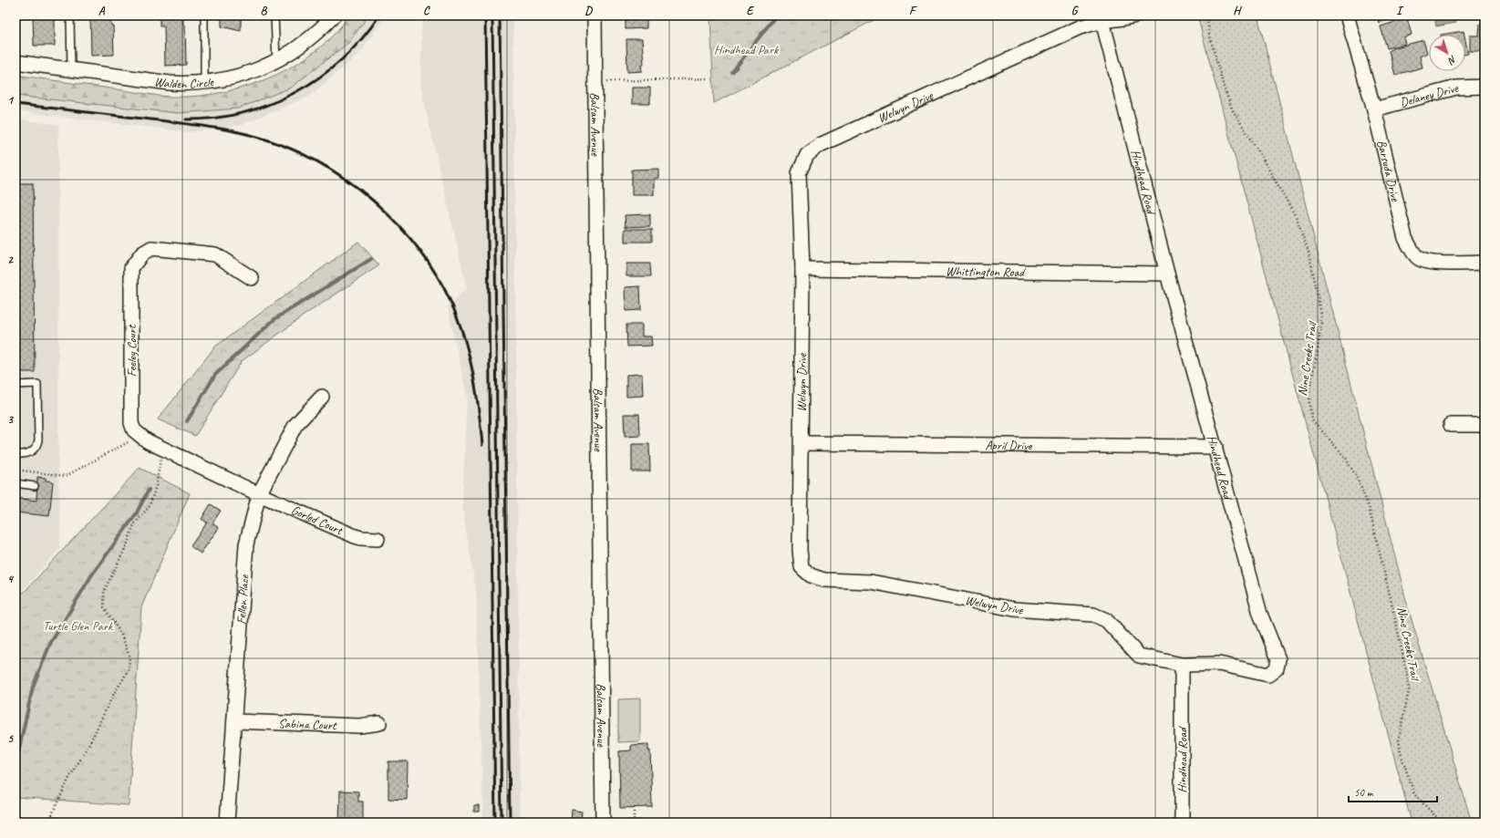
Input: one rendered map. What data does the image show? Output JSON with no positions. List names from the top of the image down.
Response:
{
  "streets": {
    "street": [
      "Walden Circle",
      "Delaney Drive",
      "Welwyn Drive",
      "Balsam Avenue",
      "Barsuda Drive",
      "Hindhead Road",
      "Whittington Road",
      "Feeley Court",
      "April Drive",
      "Gorled Court",
      "Fellen Place",
      "Sabina Court"
    ],
    "path": ["Nine Creeks Trail"]
  },
  "crossings": [
    ["Delaney Drive", "Barsuda Drive"],
    ["Welwyn Drive", "Hindhead Road"],
    ["Welwyn Drive", "Whittington Road"],
    ["Welwyn Drive", "April Drive"],
    ["Hindhead Road", "Whittington Road"],
    ["Hindhead Road", "April Drive"],
    ["Feeley Court", "Gorled Court"],
    ["Feeley Court", "Fellen Place"],
    ["Gorled Court", "Fellen Place"],
    ["Fellen Place", "Sabina Court"]
  ],
  "parks": ["Hindhead Park", "Turtle Glen Park"],
  "scale_bar": "50 m",
  "north": "bottom right",
  "grid": {
    "columns": [
      "A",
      "B",
      "C",
      "D",
      "E",
      "F",
      "G",
      "H",
      "I"
    ],
    "rows": [
      "1",
      "2",
      "3",
      "4",
      "5"
    ]
  }
}
